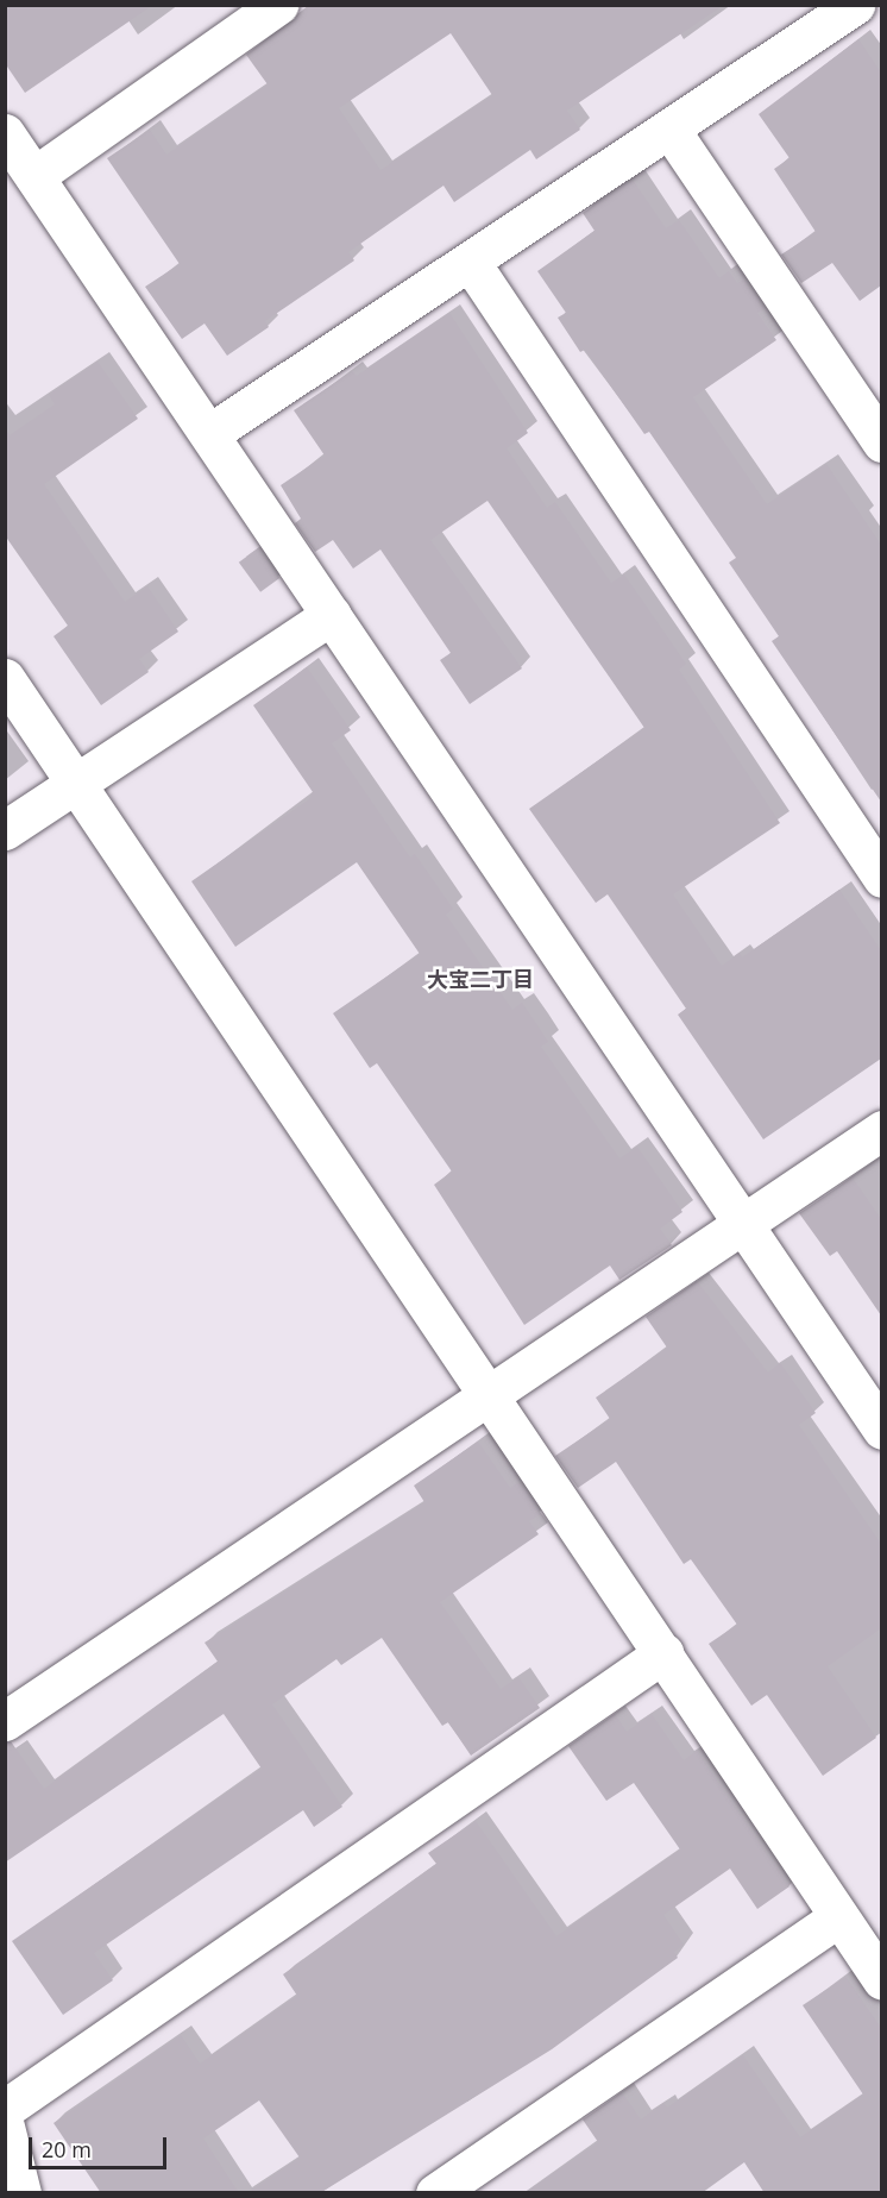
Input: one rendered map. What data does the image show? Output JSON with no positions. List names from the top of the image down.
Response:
{
  "districts": ["大宝二丁目"],
  "scale_bar": "20 m"
}
